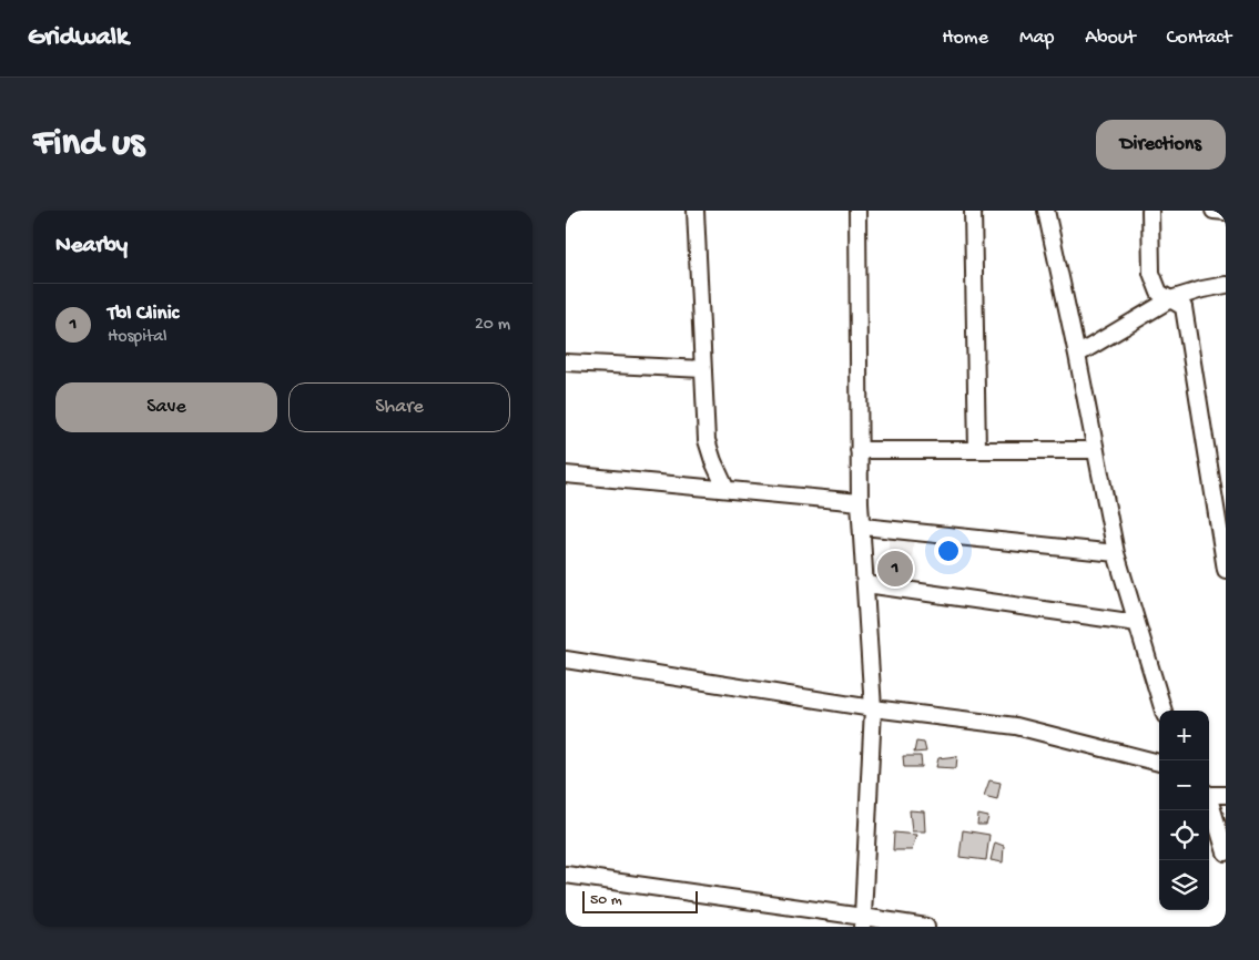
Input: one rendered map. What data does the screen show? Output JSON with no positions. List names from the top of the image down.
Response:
{
  "scale_bar": "50 m",
  "page": {
    "header": "Gridwalk",
    "nav": [
      "Home",
      "Map",
      "About",
      "Contact"
    ],
    "buttons": [
      "Directions",
      ["Save", "Share"]
    ],
    "title": "Find us",
    "heading": "Nearby",
    "list": [
      {
        "mark": "1",
        "name": "Tbl Clinic",
        "note": "Hospital",
        "value": "20 m"
      }
    ],
    "pins": "1",
    "map_buttons": ["+", "−"],
    "scale": "50 m"
  }
}
